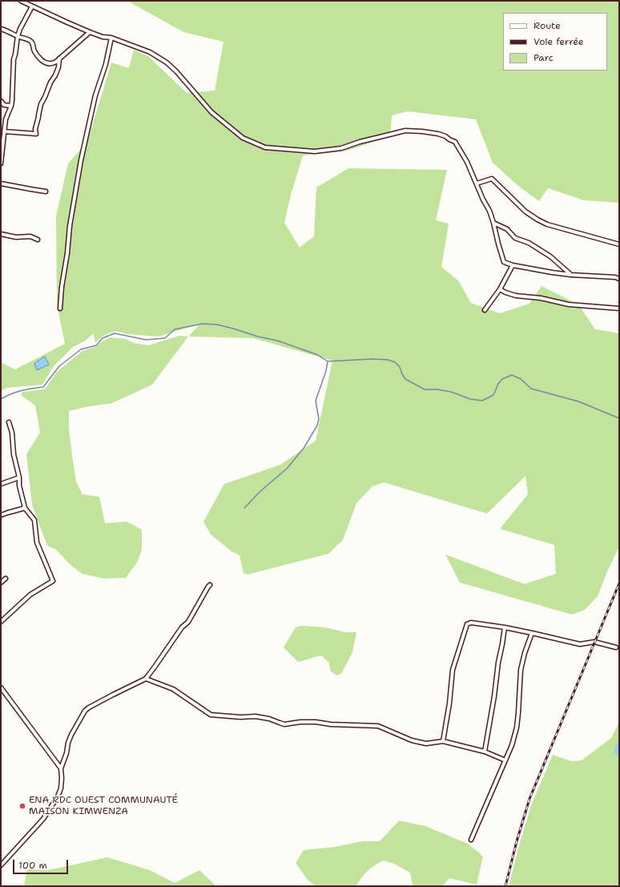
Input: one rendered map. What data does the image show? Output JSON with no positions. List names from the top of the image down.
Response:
{
  "places": ["ENA RDC OUEST COMMUNAUTÉ MAISON KIMWENZA"],
  "legend": ["Route", "Voie ferrée", "Parc"],
  "scale_bar": "100 m"
}
